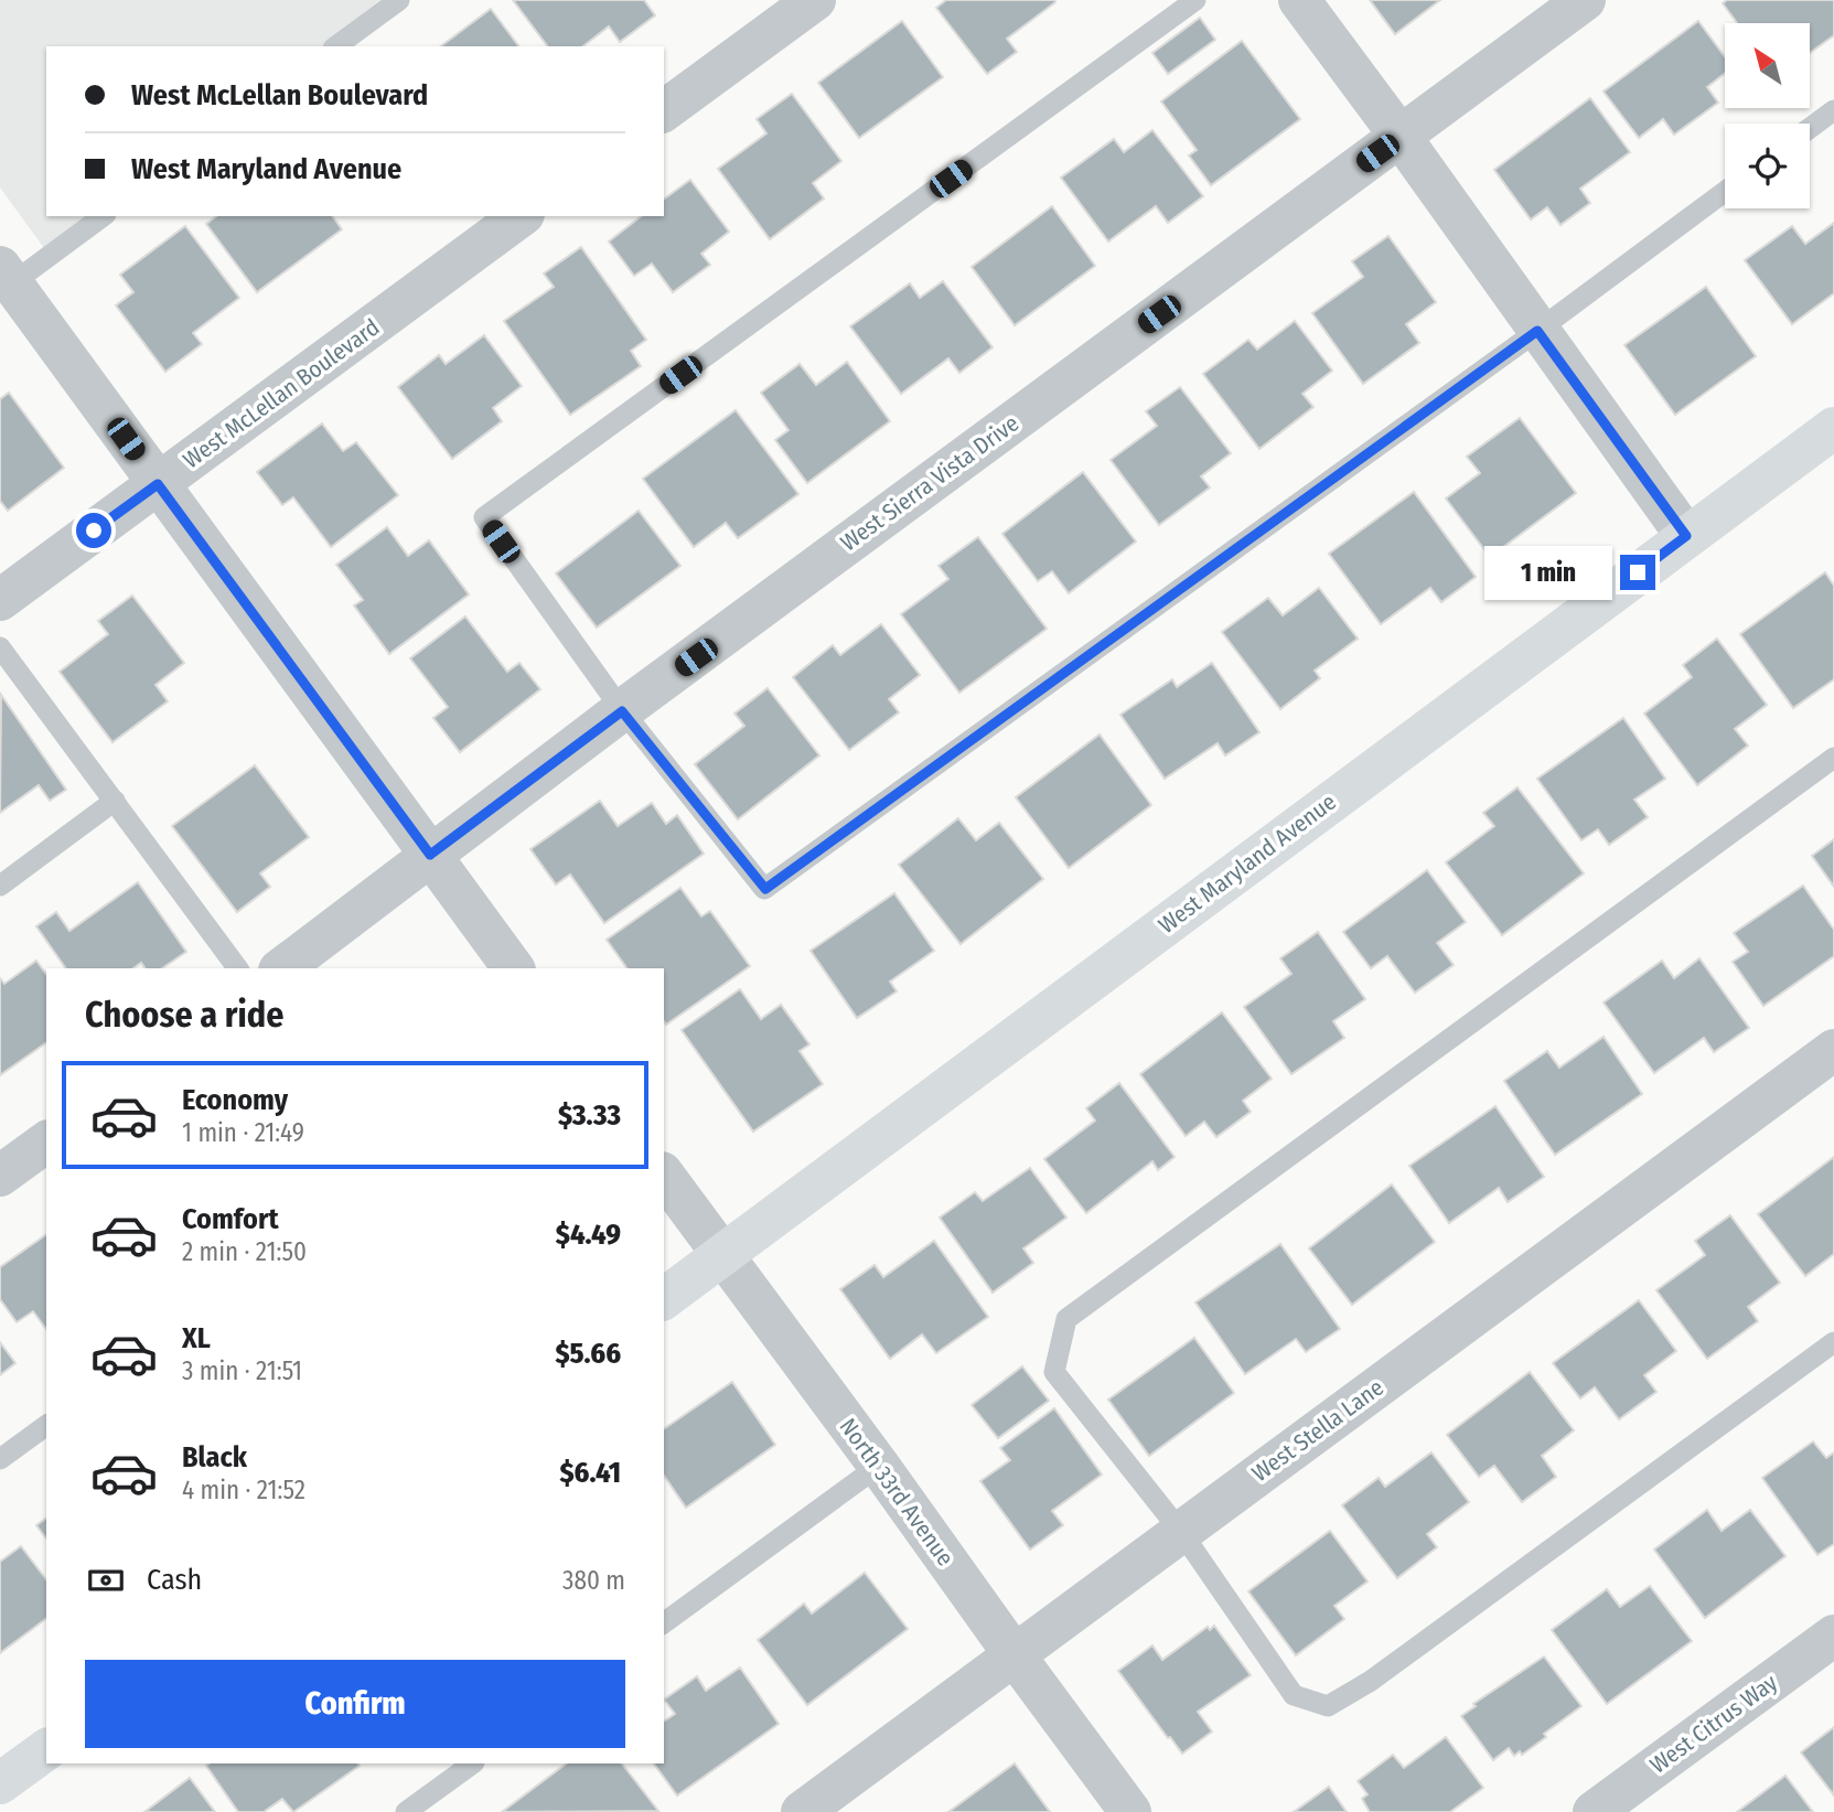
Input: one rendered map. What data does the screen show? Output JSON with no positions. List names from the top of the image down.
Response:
{
  "streets": {
    "street": [
      "West McLellan Boulevard",
      "West Sierra Vista Drive",
      "West Maryland Avenue",
      "West Stella Lane",
      "North 33rd Avenue",
      "West Citrus Way"
    ]
  },
  "crossings": [
    ["West Maryland Avenue", "North 33rd Avenue"],
    ["West Stella Lane", "North 33rd Avenue"]
  ],
  "north": "top left",
  "page": {
    "banner": ["West McLellan Boulevard", "West Maryland Avenue"],
    "bubble": "1 min",
    "heading": "Choose a ride",
    "list": [
      {
        "name": "Economy",
        "note": "1 min · 21:49",
        "value": "$3.33"
      },
      {
        "name": "Comfort",
        "note": "2 min · 21:50",
        "value": "$4.49"
      },
      {
        "name": "XL",
        "note": "3 min · 21:51",
        "value": "$5.66"
      },
      {
        "name": "Black",
        "note": "4 min · 21:52",
        "value": "$6.41"
      }
    ],
    "pay": ["Cash", "380 m"],
    "buttons": "Confirm"
  }
}
